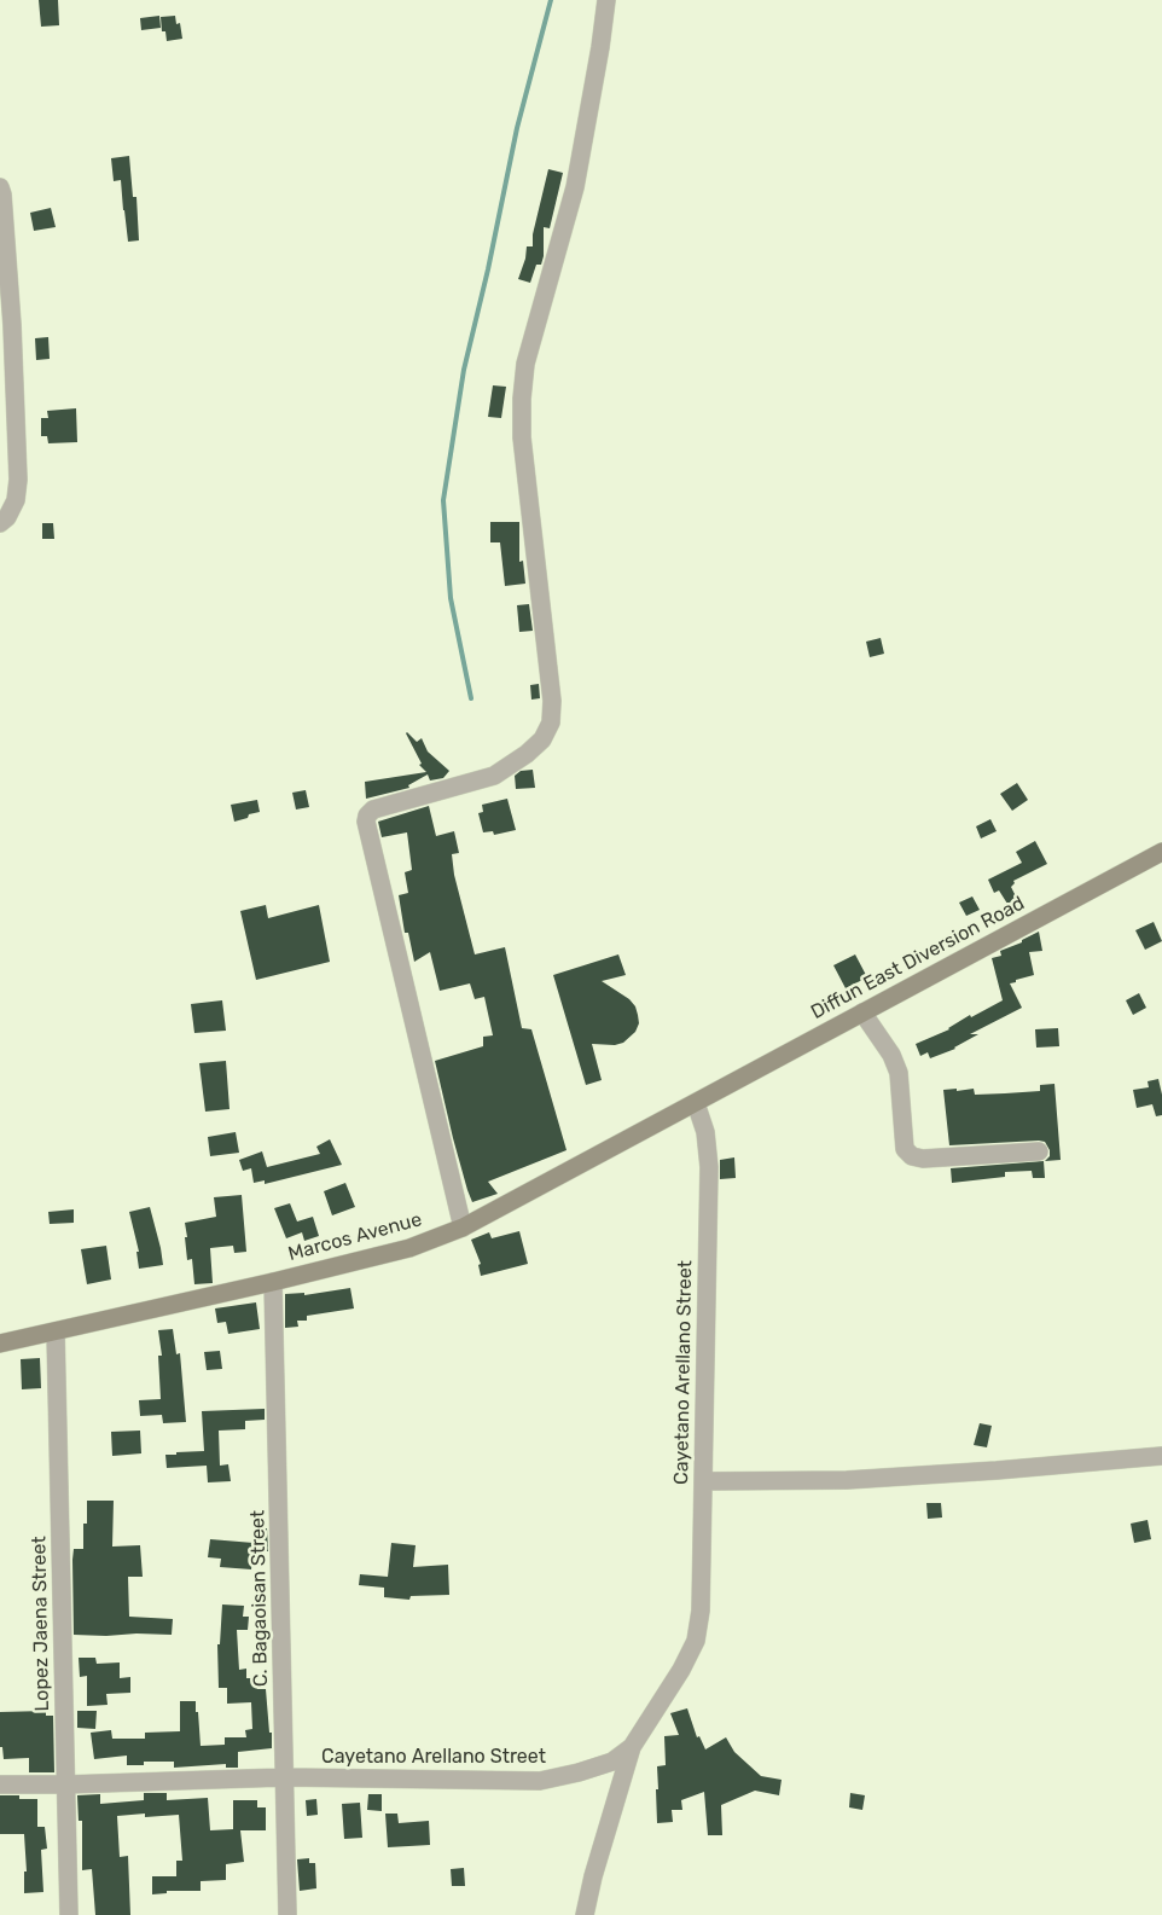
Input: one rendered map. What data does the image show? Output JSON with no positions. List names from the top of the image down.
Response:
{
  "streets": {
    "main road": ["Diffun East Diversion Road", "Marcos Avenue"],
    "street": ["Cayetano Arellano Street", "C. Bagaoisan Street", "Lopez Jaena Street"]
  },
  "crossings": [
    ["Diffun East Diversion Road", "Marcos Avenue"],
    ["Diffun East Diversion Road", "Cayetano Arellano Street"],
    ["Marcos Avenue", "Cayetano Arellano Street"],
    ["Marcos Avenue", "C. Bagaoisan Street"],
    ["Marcos Avenue", "Lopez Jaena Street"],
    ["Cayetano Arellano Street", "C. Bagaoisan Street"],
    ["Cayetano Arellano Street", "Lopez Jaena Street"]
  ]
}
